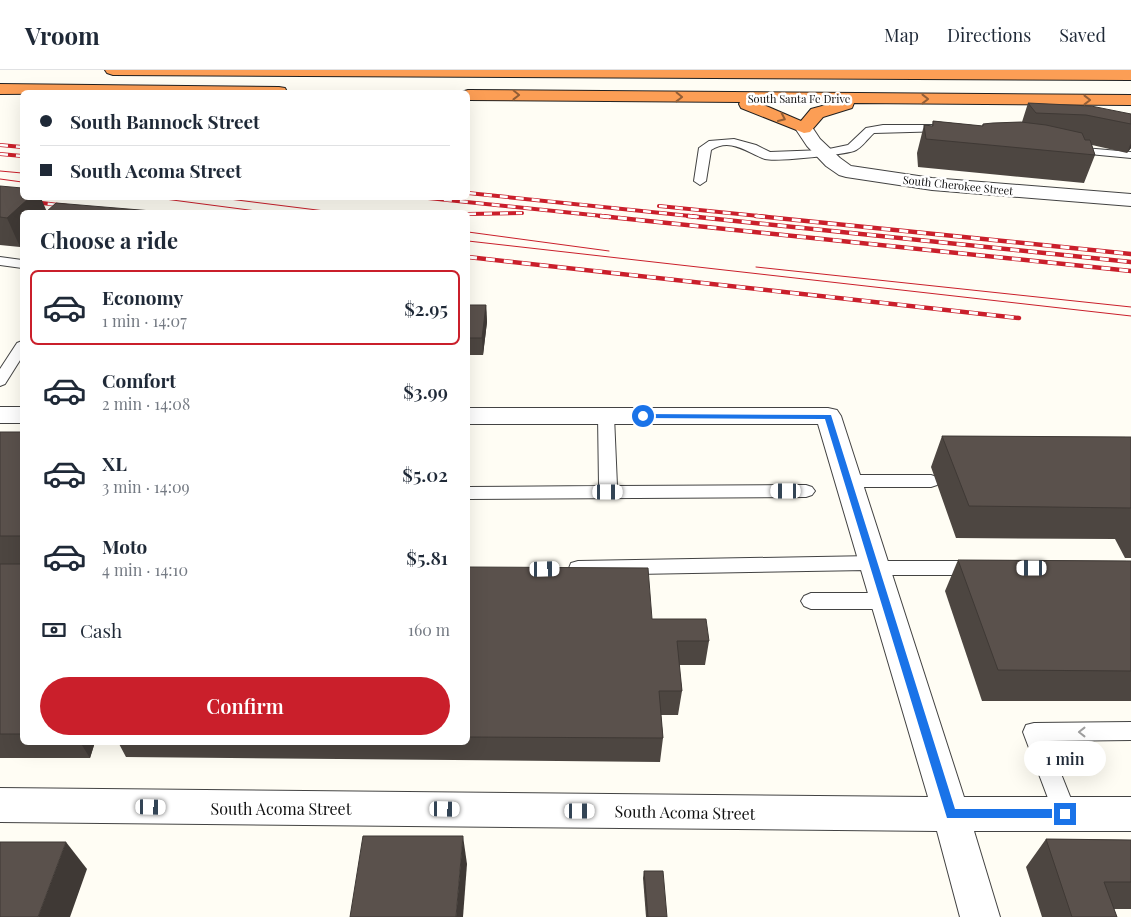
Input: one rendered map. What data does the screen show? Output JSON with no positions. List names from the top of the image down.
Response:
{
  "streets": {
    "highway": ["South Santa Fe Drive"],
    "street": ["South Cherokee Street", "South Acoma Street"]
  },
  "page": {
    "header": "Vroom",
    "nav": ["Map", "Directions", "Saved"],
    "banner": ["South Bannock Street", "South Acoma Street"],
    "heading": "Choose a ride",
    "list": [
      {
        "name": "Economy",
        "note": "1 min · 14:07",
        "value": "$2.95"
      },
      {
        "name": "Comfort",
        "note": "2 min · 14:08",
        "value": "$3.99"
      },
      {
        "name": "XL",
        "note": "3 min · 14:09",
        "value": "$5.02"
      },
      {
        "name": "Moto",
        "note": "4 min · 14:10",
        "value": "$5.81"
      }
    ],
    "pay": ["Cash", "160 m"],
    "buttons": "Confirm",
    "bubble": "1 min"
  }
}
